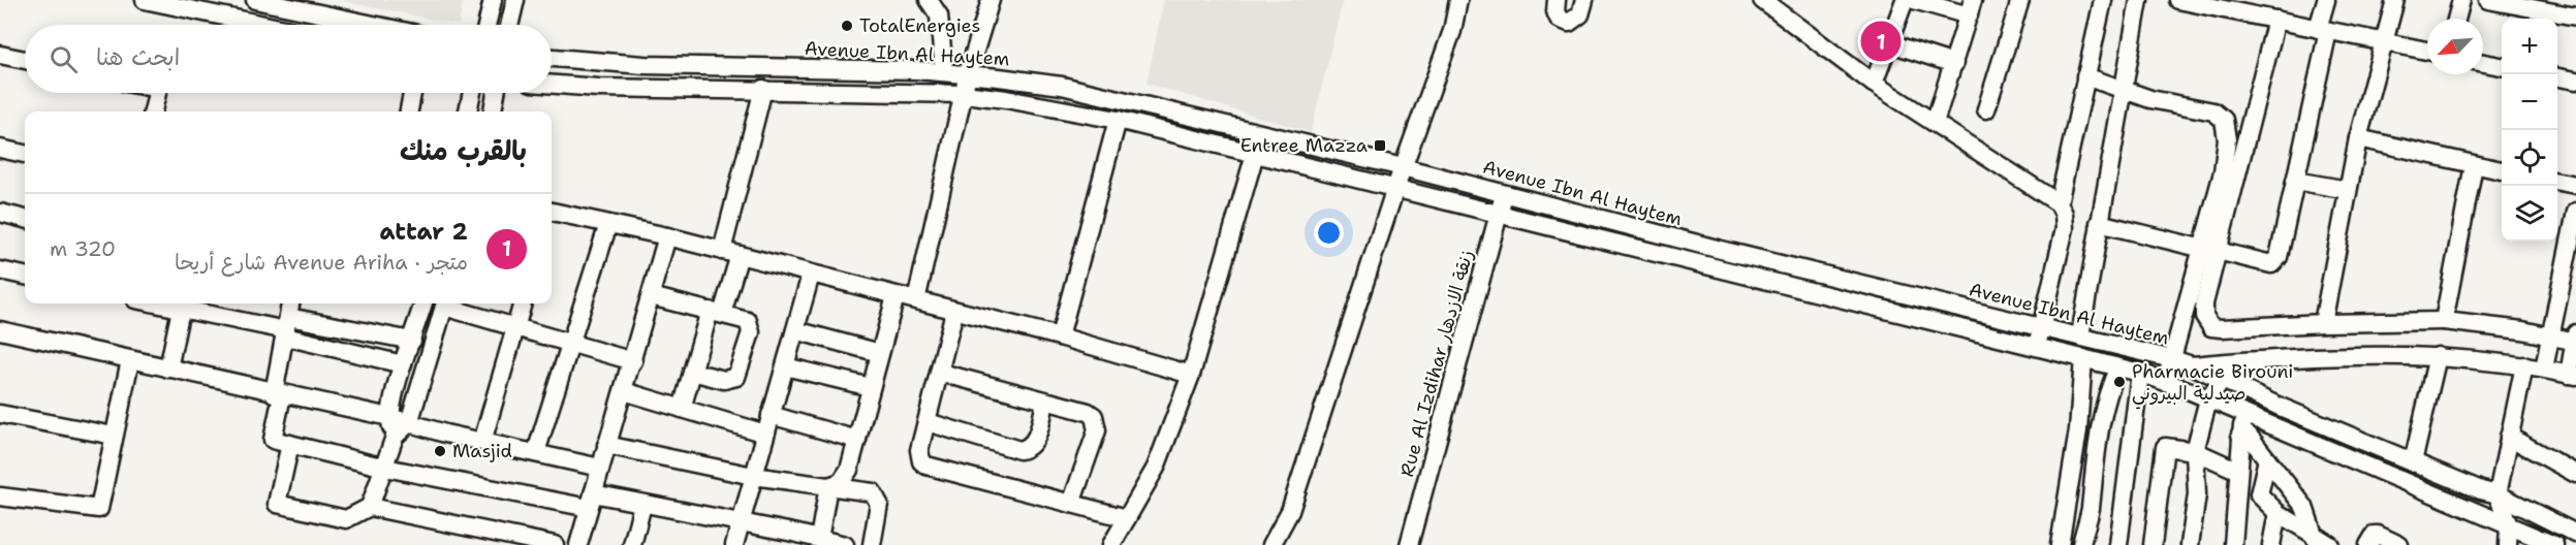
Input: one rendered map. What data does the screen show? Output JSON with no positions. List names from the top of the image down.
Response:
{
  "streets": {
    "street": ["Avenue Ibn Al Haytem", "Rue Al Izdihar زنقة الازدهار"]
  },
  "crossings": [
    ["Avenue Ibn Al Haytem", "Rue Al Izdihar زنقة الازدهار"]
  ],
  "places": {
    "other": ["TotalEnergies", "Pharmacie Birouni صيدلية البيروني", "Masjid"],
    "transit": ["Entree Mazza"]
  },
  "north": "bottom left",
  "page": {
    "map_buttons": ["+", "−"],
    "pins": "1",
    "search": "ابحث هنا",
    "heading": "بالقرب منك",
    "list": [
      {
        "mark": "1",
        "name": "attar 2",
        "note": "متجر · Avenue Ariha شارع أريحا",
        "value": "320 m"
      }
    ]
  }
}
